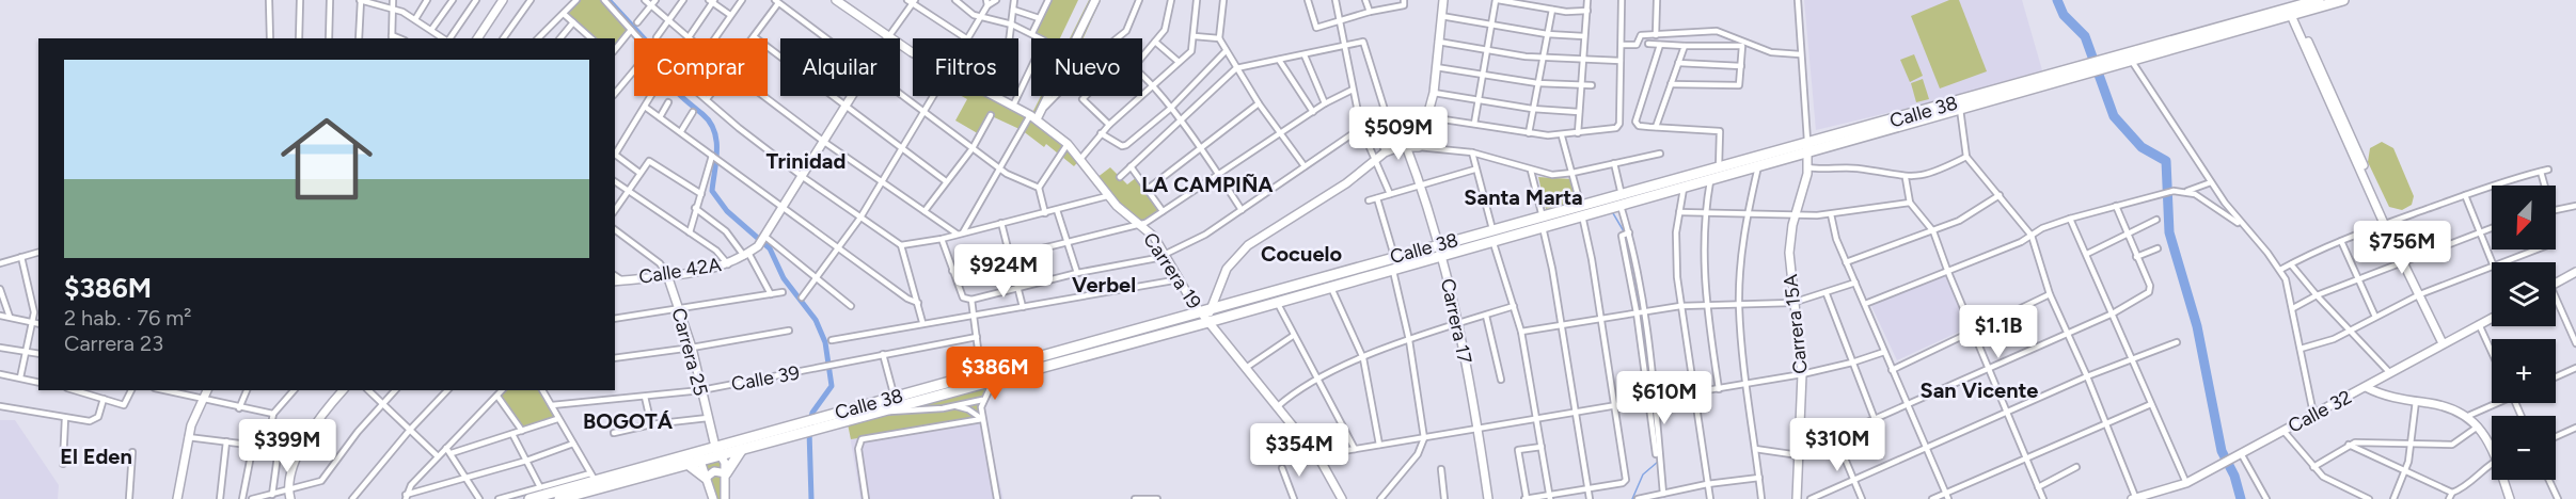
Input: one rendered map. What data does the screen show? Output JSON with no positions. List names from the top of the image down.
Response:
{
  "streets": {
    "highway": ["Calle 38"],
    "street": [
      "Calle 42A",
      "Carrera 19",
      "Carrera 17",
      "Carrera 15A",
      "Carrera 25",
      "Calle 39",
      "Calle 32"
    ]
  },
  "crossings": [
    ["Calle 38", "Carrera 19"],
    ["Calle 38", "Carrera 17"],
    ["Calle 38", "Carrera 15A"],
    ["Calle 38", "Carrera 25"],
    ["Calle 42A", "Carrera 19"],
    ["Calle 42A", "Carrera 25"],
    ["Carrera 25", "Calle 39"]
  ],
  "districts": [
    "Trinidad",
    "LA CAMPIÑA",
    "Santa Marta",
    "Cocuelo",
    "Verbel",
    "San Vicente",
    "BOGOTÁ",
    "El Eden"
  ],
  "north": "bottom left",
  "page": {
    "chip": [
      "Comprar",
      "Alquilar",
      "Filtros",
      "Nuevo"
    ],
    "list": [
      {
        "name": "$386M",
        "note": "2 hab. · 76 m² · Carrera 23"
      }
    ],
    "price": [
      "$509M",
      "$756M",
      "$924M",
      "$1.1B",
      "$386M",
      "$610M",
      "$310M",
      "$399M",
      "$354M"
    ],
    "map_buttons": ["+", "−"]
  }
}
